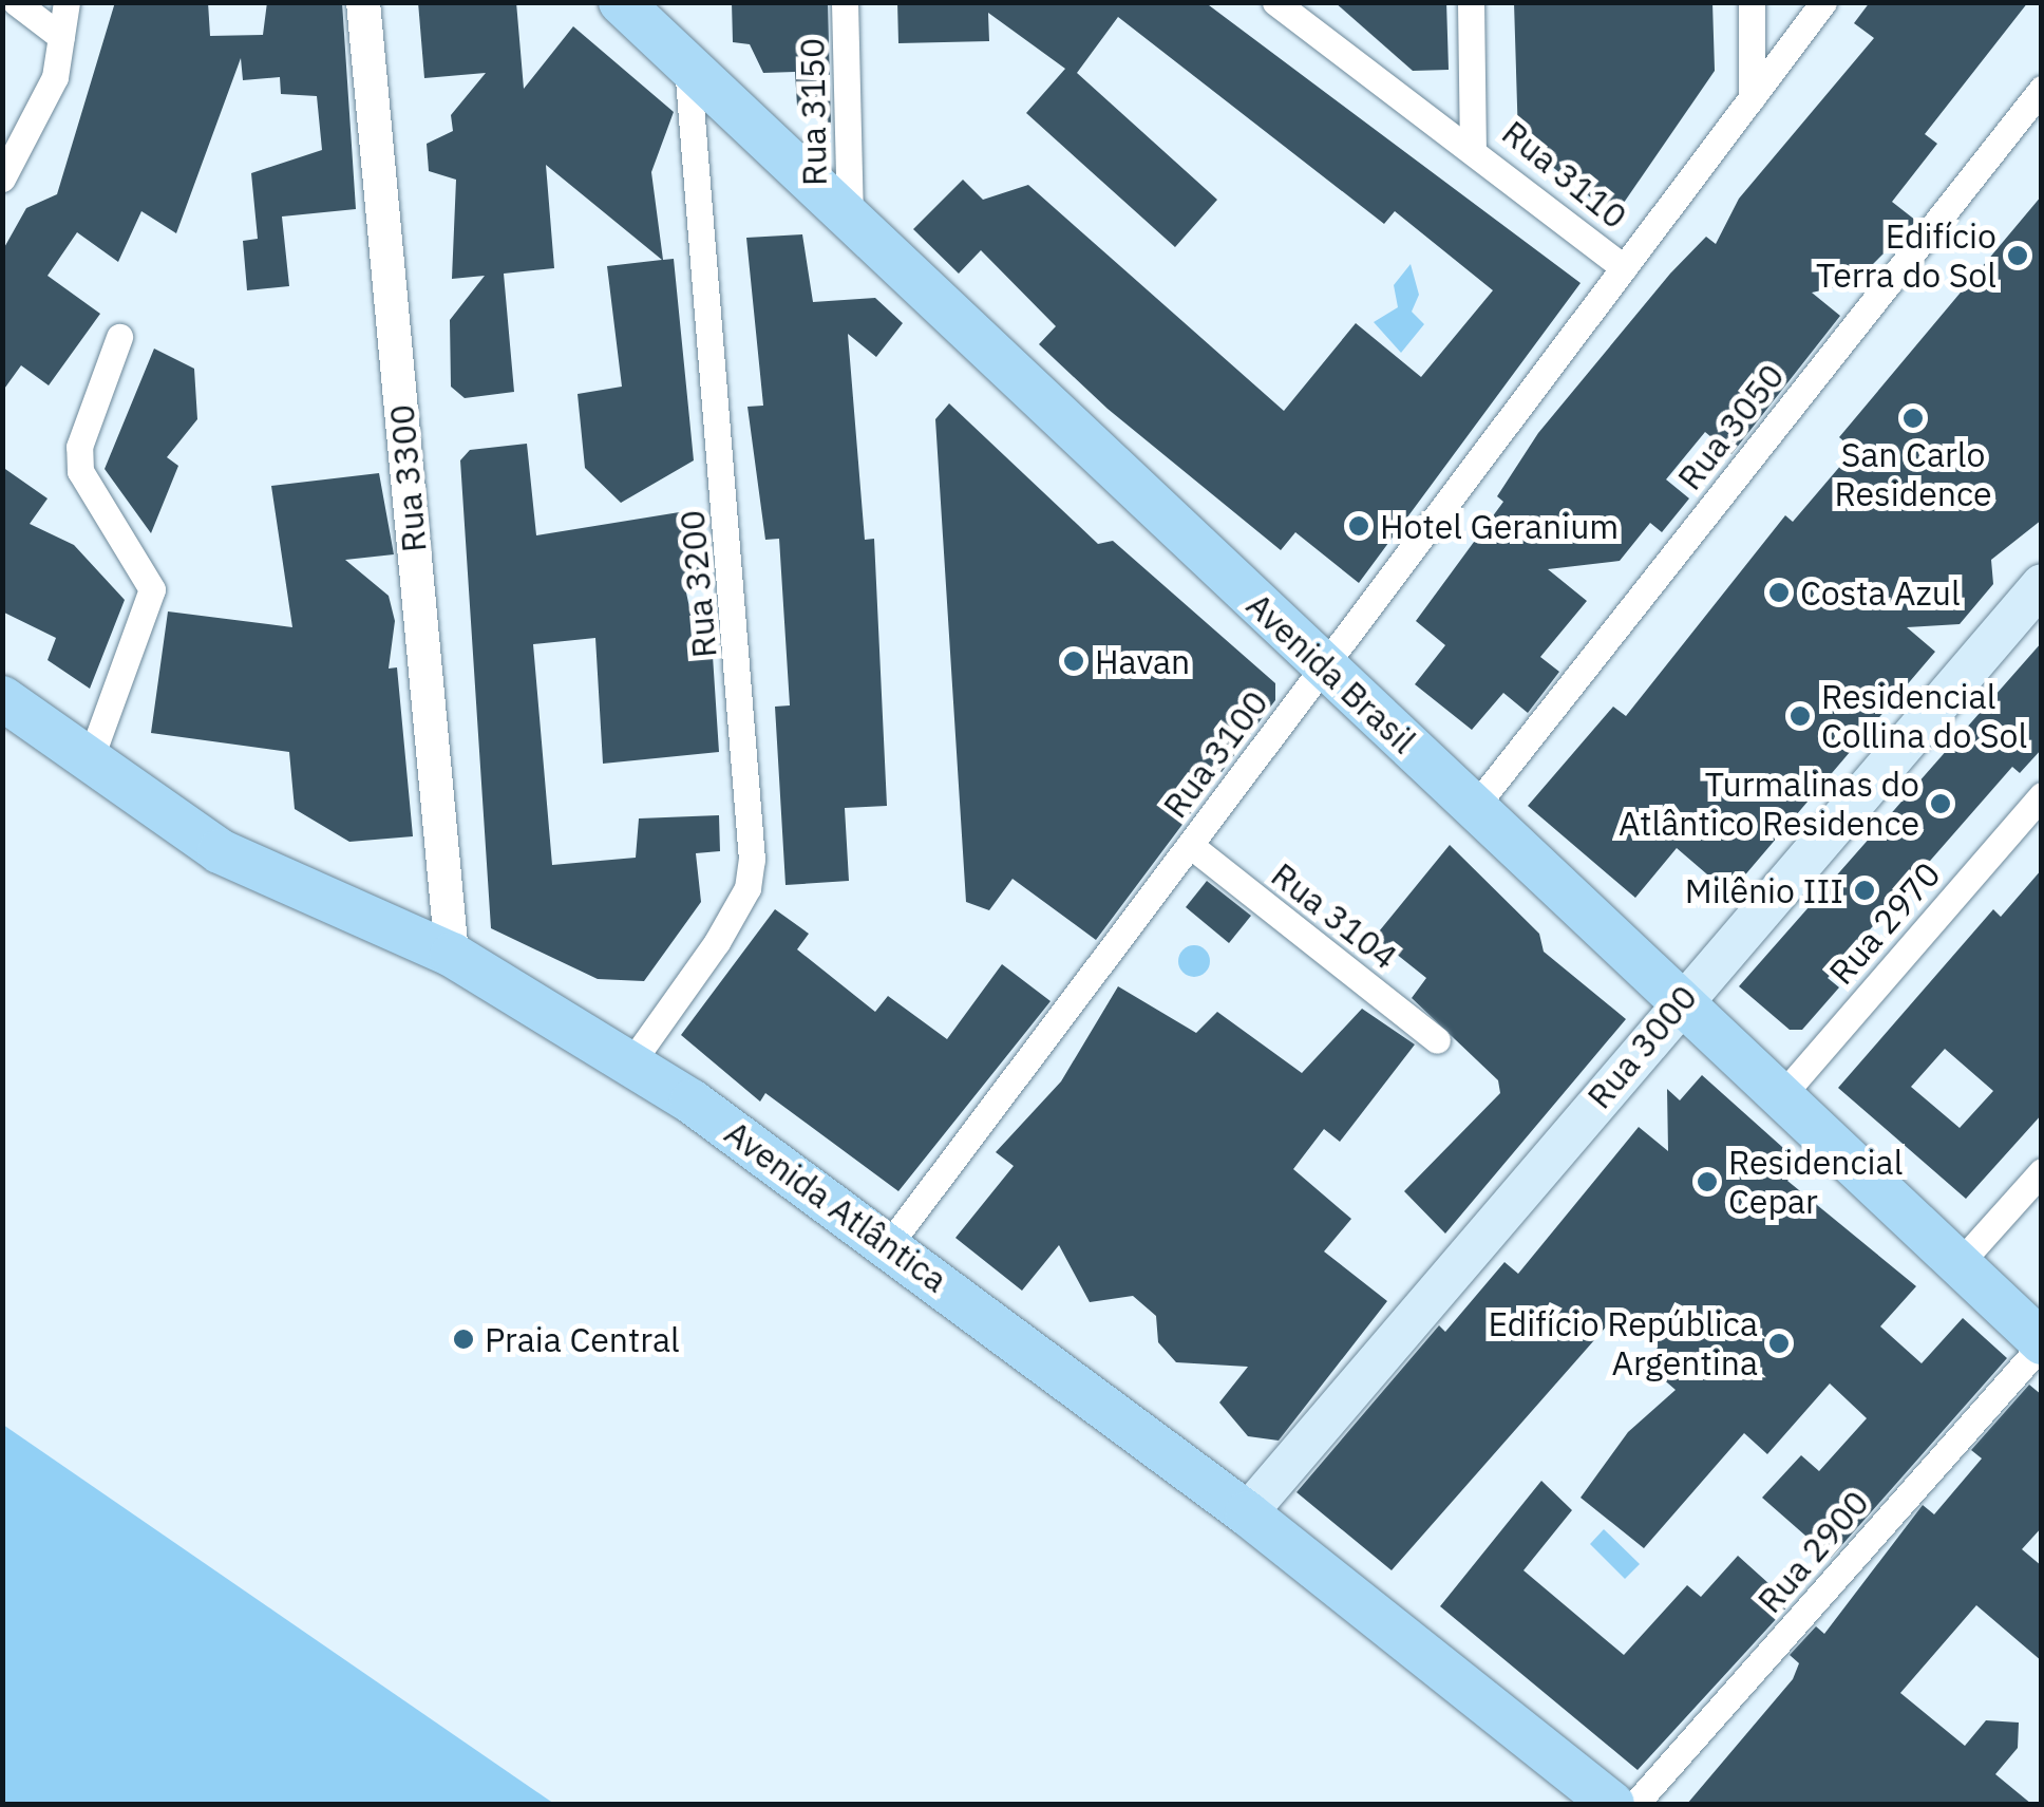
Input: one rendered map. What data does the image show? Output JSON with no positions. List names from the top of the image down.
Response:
{
  "streets": {
    "main road": ["Avenida Brasil", "Rua 3000", "Avenida Atlântica"],
    "street": [
      "Rua 3150",
      "Rua 3110",
      "Rua 3050",
      "Rua 3300",
      "Rua 3200",
      "Rua 3100",
      "Rua 3104",
      "Rua 2970",
      "Rua 2900"
    ]
  },
  "crossings": [
    ["Rua 3150", "Avenida Brasil"],
    ["Rua 3110", "Rua 3100"],
    ["Rua 3050", "Avenida Brasil"],
    ["Rua 3300", "Avenida Atlântica"],
    ["Rua 3200", "Avenida Brasil"],
    ["Rua 3200", "Avenida Atlântica"],
    ["Avenida Brasil", "Rua 3100"],
    ["Avenida Brasil", "Rua 2970"],
    ["Avenida Brasil", "Rua 3000"],
    ["Avenida Brasil", "Rua 2900"],
    ["Rua 3100", "Rua 3104"],
    ["Rua 3100", "Avenida Atlântica"],
    ["Rua 3000", "Avenida Atlântica"]
  ],
  "places": [
    "Edifício Terra do Sol",
    "San Carlo Residence",
    "Hotel Geranium",
    "Costa Azul",
    "Havan",
    "Residencial Collina do Sol",
    "Turmalinas do Atlântico Residence",
    "Milênio III",
    "Residencial Cepar",
    "Praia Central",
    "Edifício República Argentina"
  ]
}
